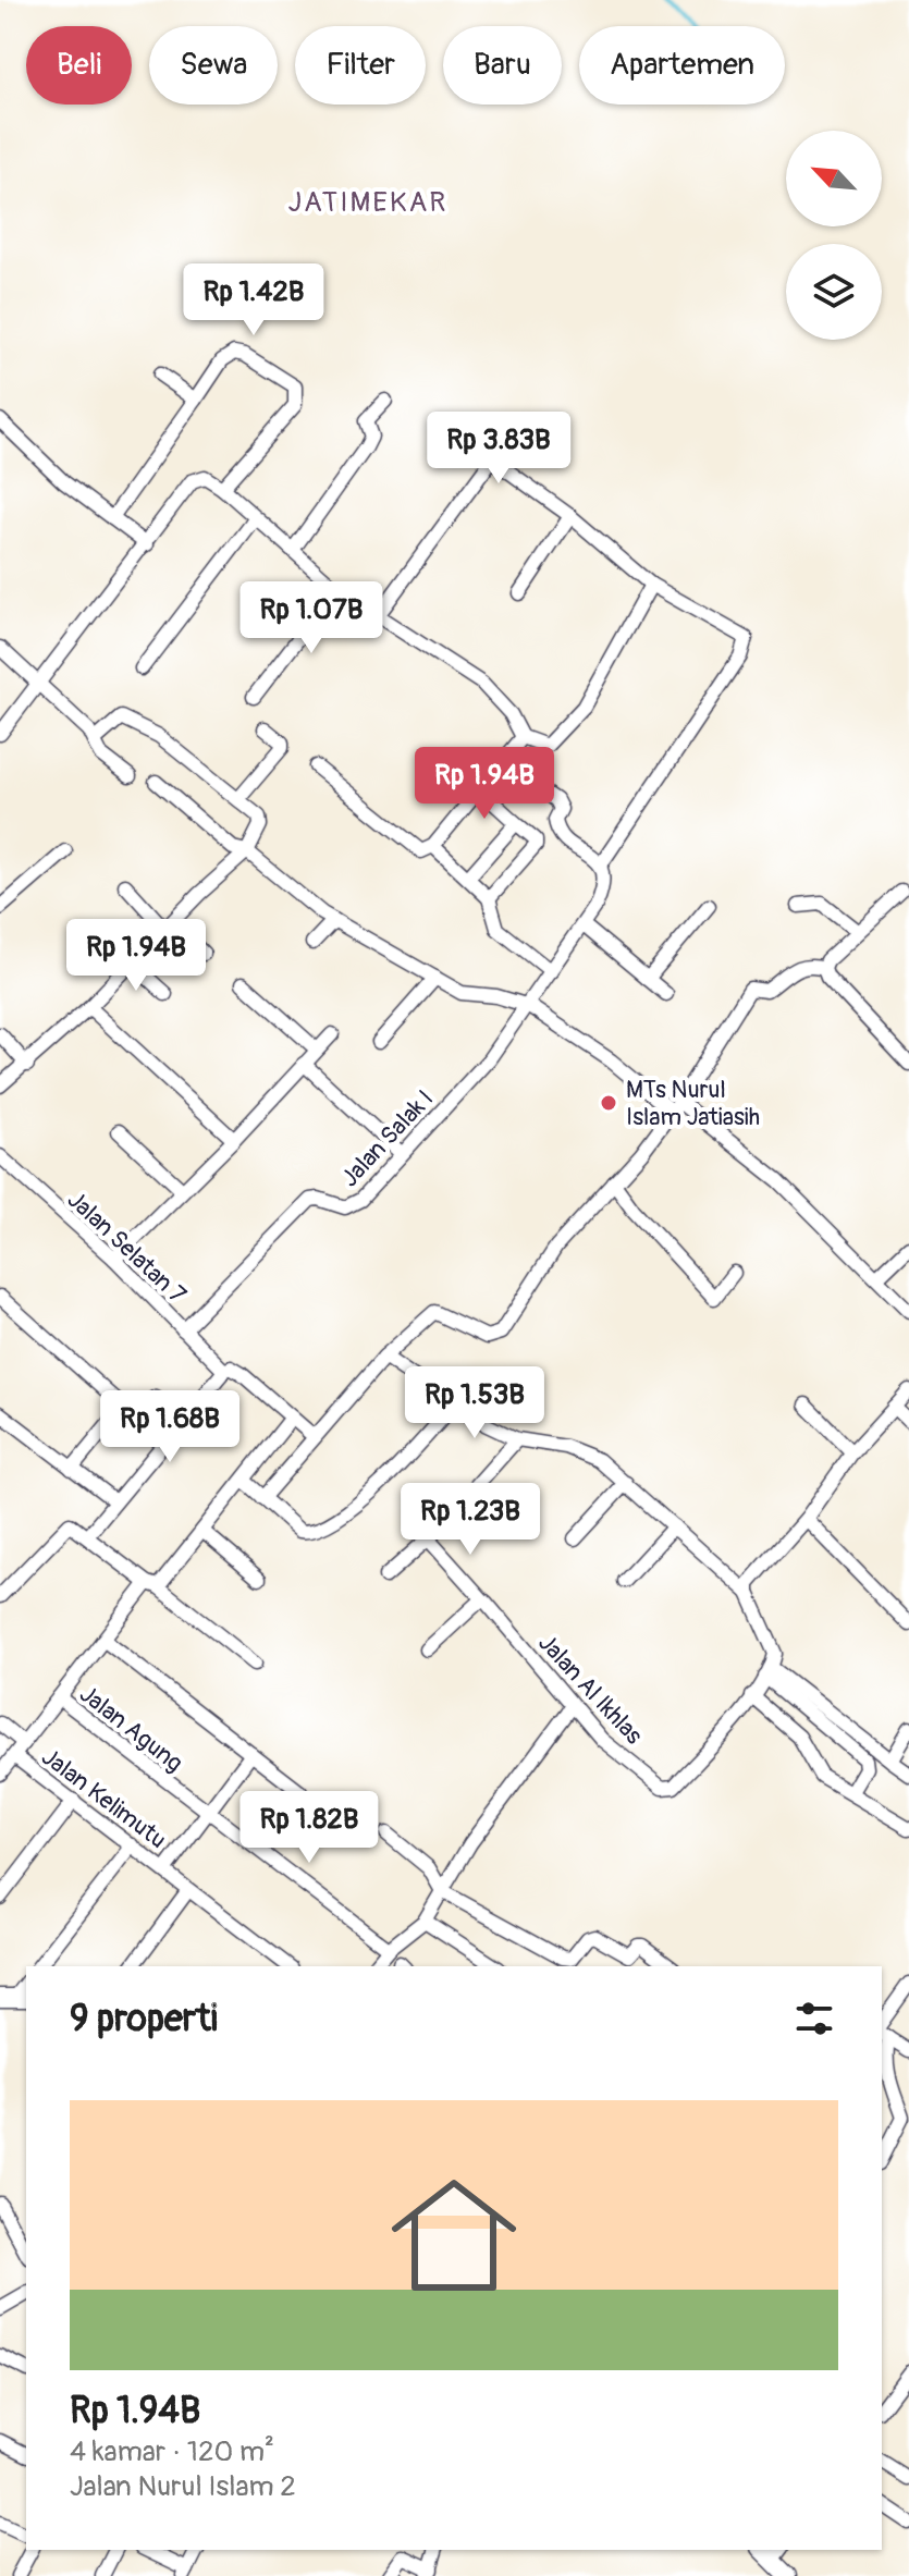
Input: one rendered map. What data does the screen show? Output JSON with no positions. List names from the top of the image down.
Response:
{
  "streets": {
    "street": [
      "Jalan Salak I",
      "Jalan Selatan 7",
      "Jalan Al Ikhlas",
      "Jalan Agung",
      "Jalan Kelimutu"
    ]
  },
  "crossings": [
    ["Jalan Salak I", "Jalan Selatan 7"]
  ],
  "districts": ["JATIMEKAR"],
  "places": ["MTs Nurul Islam Jatiasih"],
  "north": "top left",
  "page": {
    "chip": [
      "Beli",
      "Sewa",
      "Filter",
      "Baru",
      "Apartemen"
    ],
    "price": [
      "Rp 1.42B",
      "Rp 3.83B",
      "Rp 1.07B",
      "Rp 1.94B",
      "Rp 1.94B",
      "Rp 1.53B",
      "Rp 1.68B",
      "Rp 1.23B",
      "Rp 1.82B"
    ],
    "heading": "9 properti",
    "list": [
      {
        "name": "Rp 1.94B",
        "note": "4 kamar · 120 m² · Jalan Nurul Islam 2"
      }
    ]
  }
}
